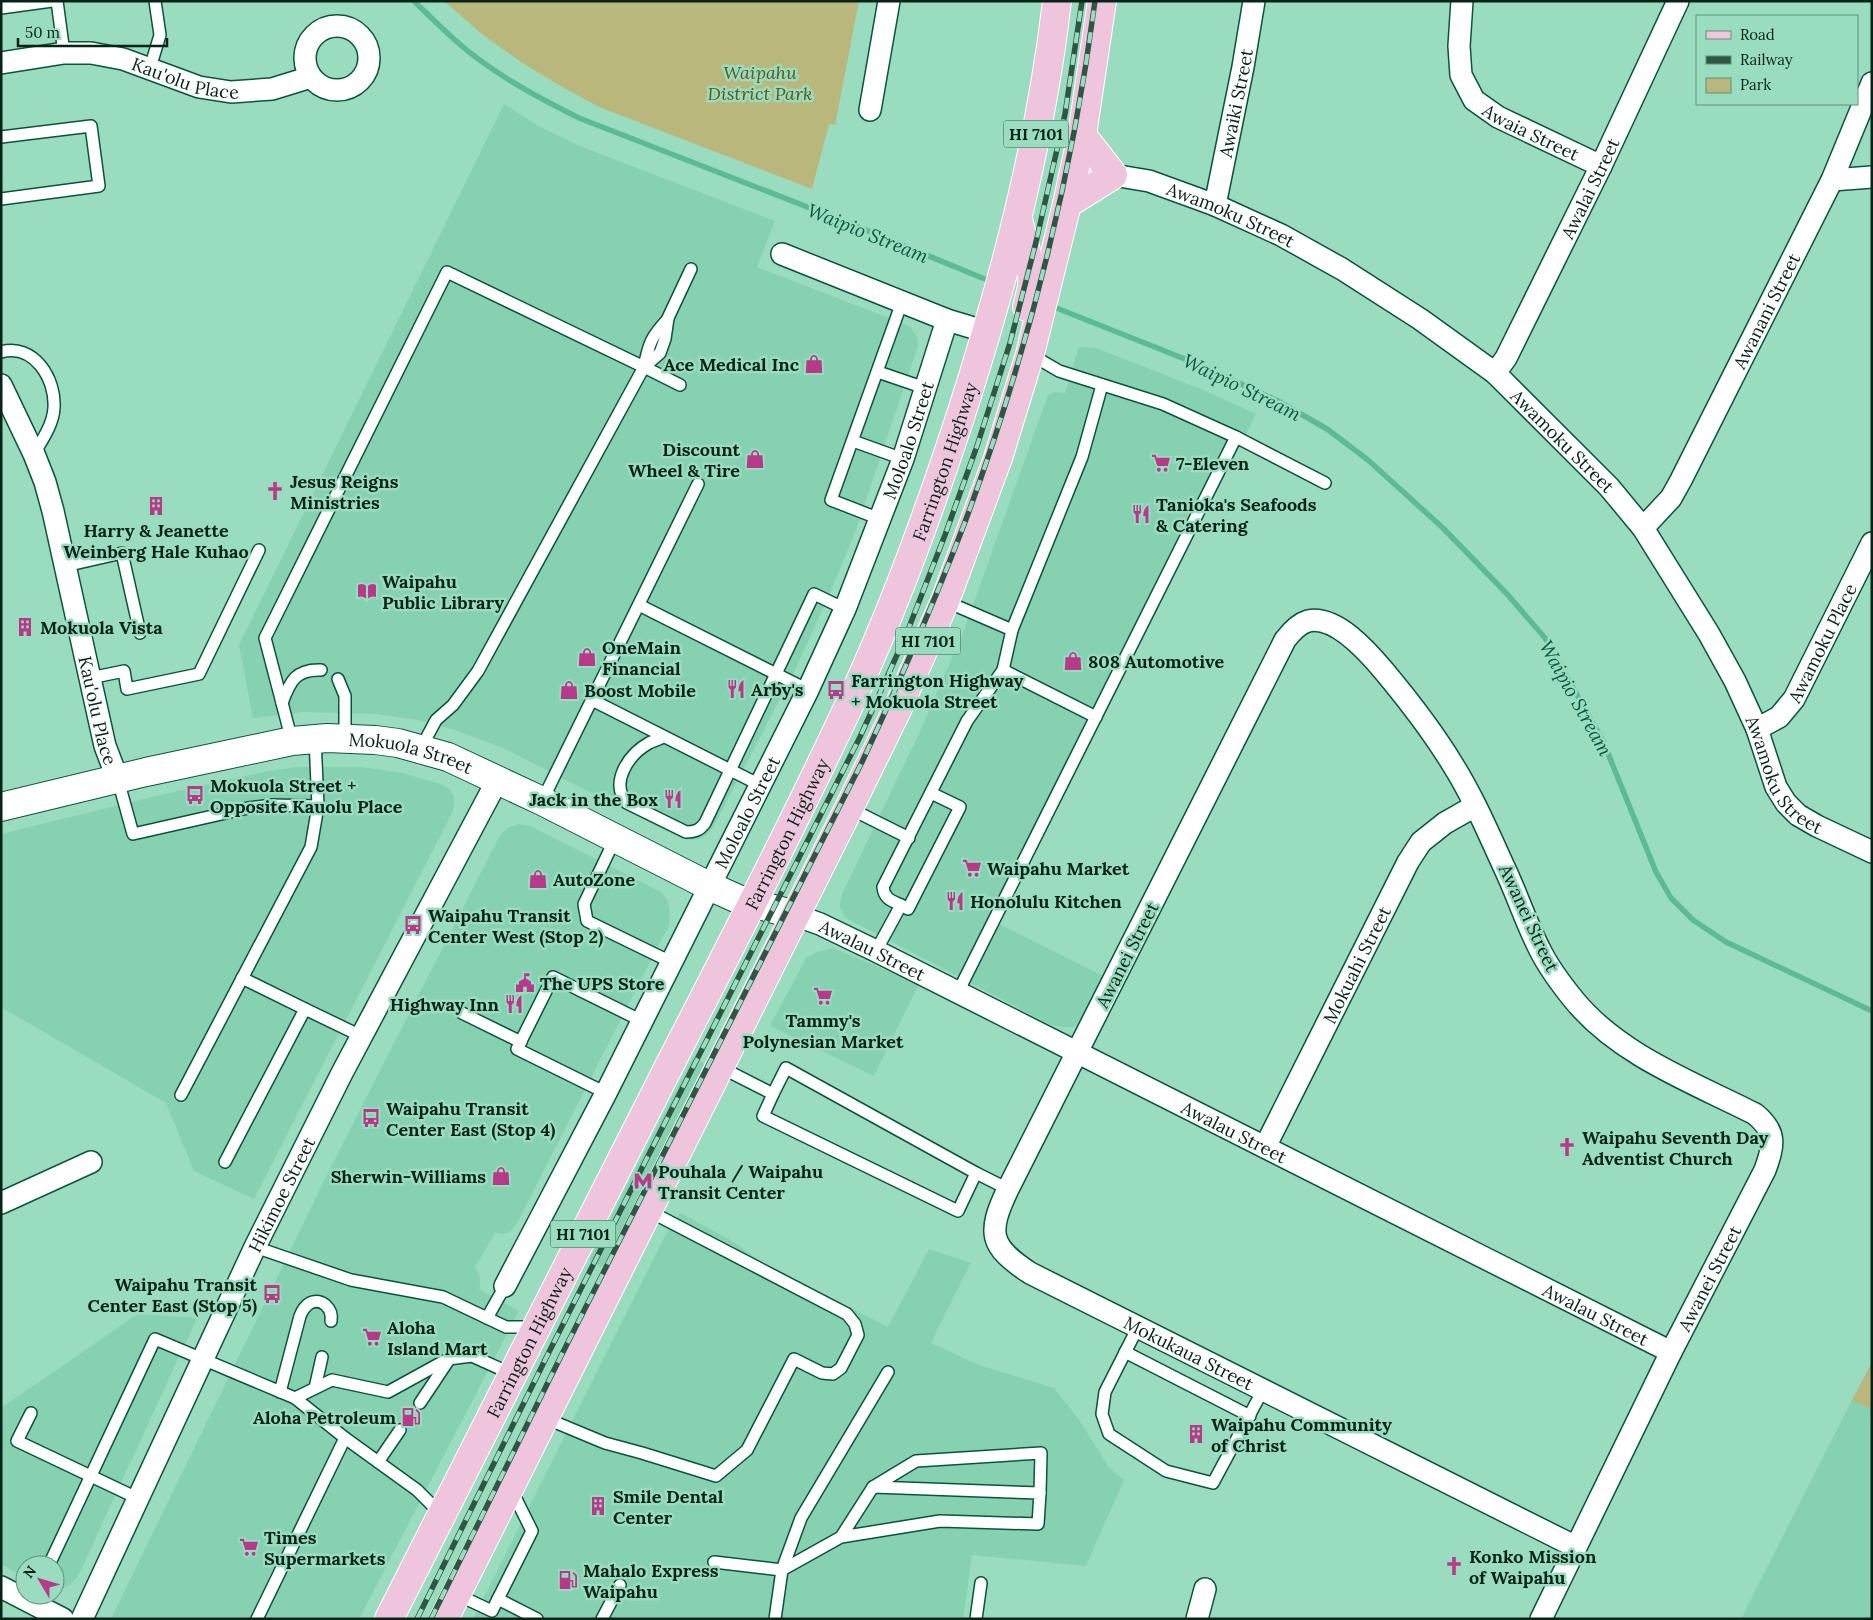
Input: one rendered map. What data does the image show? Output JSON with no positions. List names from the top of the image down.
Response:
{
  "streets": {
    "main road": ["HI 7101", "Farrington Highway"],
    "street": [
      "Kau'olu Place",
      "Awaiki Street",
      "Awaia Street",
      "Awalai Street",
      "Awamoku Street",
      "Awanani Street",
      "Moloalo Street",
      "Awamoku Place",
      "Mokuola Street",
      "Awanei Street",
      "Awalau Street",
      "Mokuahi Street",
      "Hikimoe Street",
      "Mokukaua Street"
    ]
  },
  "crossings": [
    ["Kau'olu Place", "Mokuola Street"],
    ["Awaiki Street", "Awamoku Street"],
    ["Awaia Street", "Awalai Street"],
    ["HI 7101", "Mokuola Street"],
    ["HI 7101", "Awalau Street"],
    ["Awalai Street", "Awamoku Street"],
    ["Awamoku Street", "Awanani Street"],
    ["Awamoku Street", "Awamoku Place"],
    ["Moloalo Street", "Mokuola Street"],
    ["Farrington Highway", "Mokuola Street"],
    ["Mokuola Street", "Awalau Street"],
    ["Mokuola Street", "Hikimoe Street"],
    ["Awanei Street", "Awalau Street"],
    ["Awanei Street", "Mokuahi Street"],
    ["Awanei Street", "Mokukaua Street"],
    ["Awalau Street", "Mokuahi Street"],
    ["Awalau Street", "Mokukaua Street"]
  ],
  "water": ["Waipio Stream"],
  "parks": ["Waipahu District Park"],
  "places": {
    "shop": [
      "Ace Medical Inc",
      "Discount Wheel & Tire",
      "OneMain Financial",
      "808 Automotive",
      "Boost Mobile",
      "AutoZone",
      "Sherwin-Williams"
    ],
    "supermarket": [
      "7-Eleven",
      "Waipahu Market",
      "Tammy's Polynesian Market",
      "Aloha Island Mart",
      "Times Supermarkets"
    ],
    "church": ["Jesus Reigns Ministries", "Waipahu Seventh Day Adventist Church", "Konko Mission of Waipahu"],
    "building": [
      "Harry & Jeanette Weinberg Hale Kuhao",
      "Mokuola Vista",
      "Waipahu Community of Christ",
      "Smile Dental Center"
    ],
    "restaurant": [
      "Tanioka's Seafoods & Catering",
      "Arby's",
      "Jack in the Box",
      "Honolulu Kitchen",
      "Highway Inn"
    ],
    "library": ["Waipahu Public Library"],
    "bus stop": [
      "Farrington Highway + Mokuola Street",
      "Mokuola Street + Opposite Kauolu Place",
      "Waipahu Transit Center West (Stop 2)",
      "Waipahu Transit Center East (Stop 4)",
      "Waipahu Transit Center East (Stop 5)"
    ],
    "public building": ["The UPS Store"],
    "metro station": ["Pouhala / Waipahu Transit Center"],
    "fuel station": ["Aloha Petroleum", "Mahalo Express Waipahu"]
  },
  "legend": ["Road", "Railway", "Park"],
  "scale_bar": "50 m",
  "north": "top left"
}
